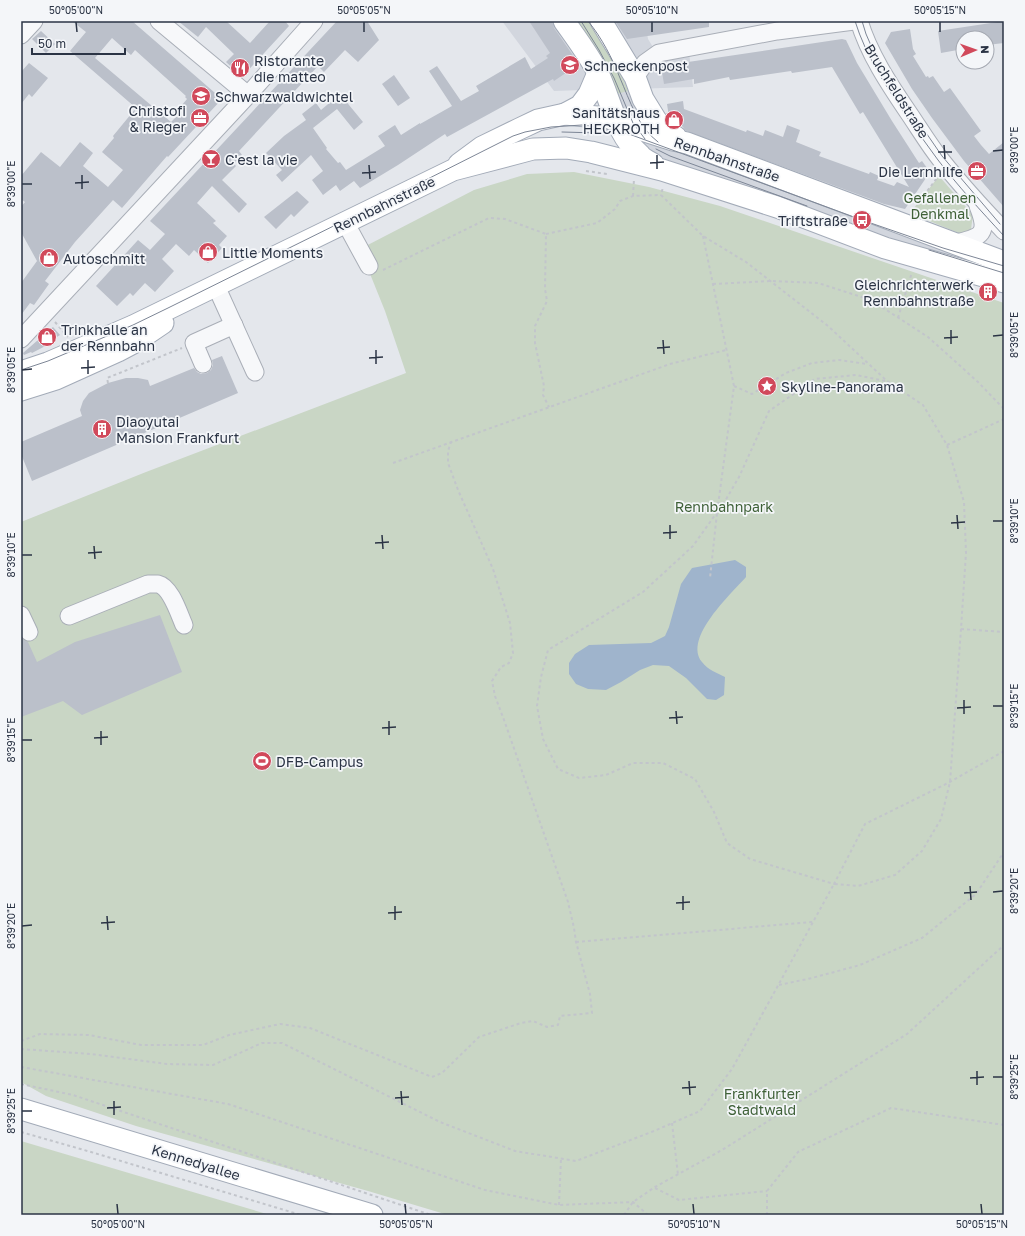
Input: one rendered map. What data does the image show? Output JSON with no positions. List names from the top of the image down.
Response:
{
  "streets": {
    "main road": ["Rennbahnstraße", "Kennedyallee"],
    "street": ["Bruchfeldstraße"]
  },
  "parks": ["Gefallenen Denkmal", "Rennbahnpark", "Frankfurter Stadtwald"],
  "places": {
    "school or university": ["Schneckenpost", "Schwarzwaldwichtel"],
    "restaurant": ["Ristorante die matteo"],
    "office": ["Christofi & Rieger", "Die Lernhilfe"],
    "shop": [
      "Sanitätshaus HECKROTH",
      "Little Moments",
      "Autoschmitt",
      "Trinkhalle an der Rennbahn"
    ],
    "bar": ["C'est la vie"],
    "bus stop": ["Triftstraße"],
    "building": ["Gleichrichterwerk Rennbahnstraße", "Diaoyutai Mansion Frankfurt"],
    "place": ["Skyline-Panorama"],
    "sports": ["DFB-Campus"]
  },
  "scale_bar": "50 m",
  "north": "right",
  "coordinates": [
    "50°05'00\"N",
    "50°05'05\"N",
    "50°05'10\"N",
    "50°05'15\"N",
    "8°39'00\"E",
    "8°39'05\"E",
    "8°39'10\"E",
    "8°39'15\"E",
    "8°39'20\"E",
    "8°39'25\"E"
  ]
}
